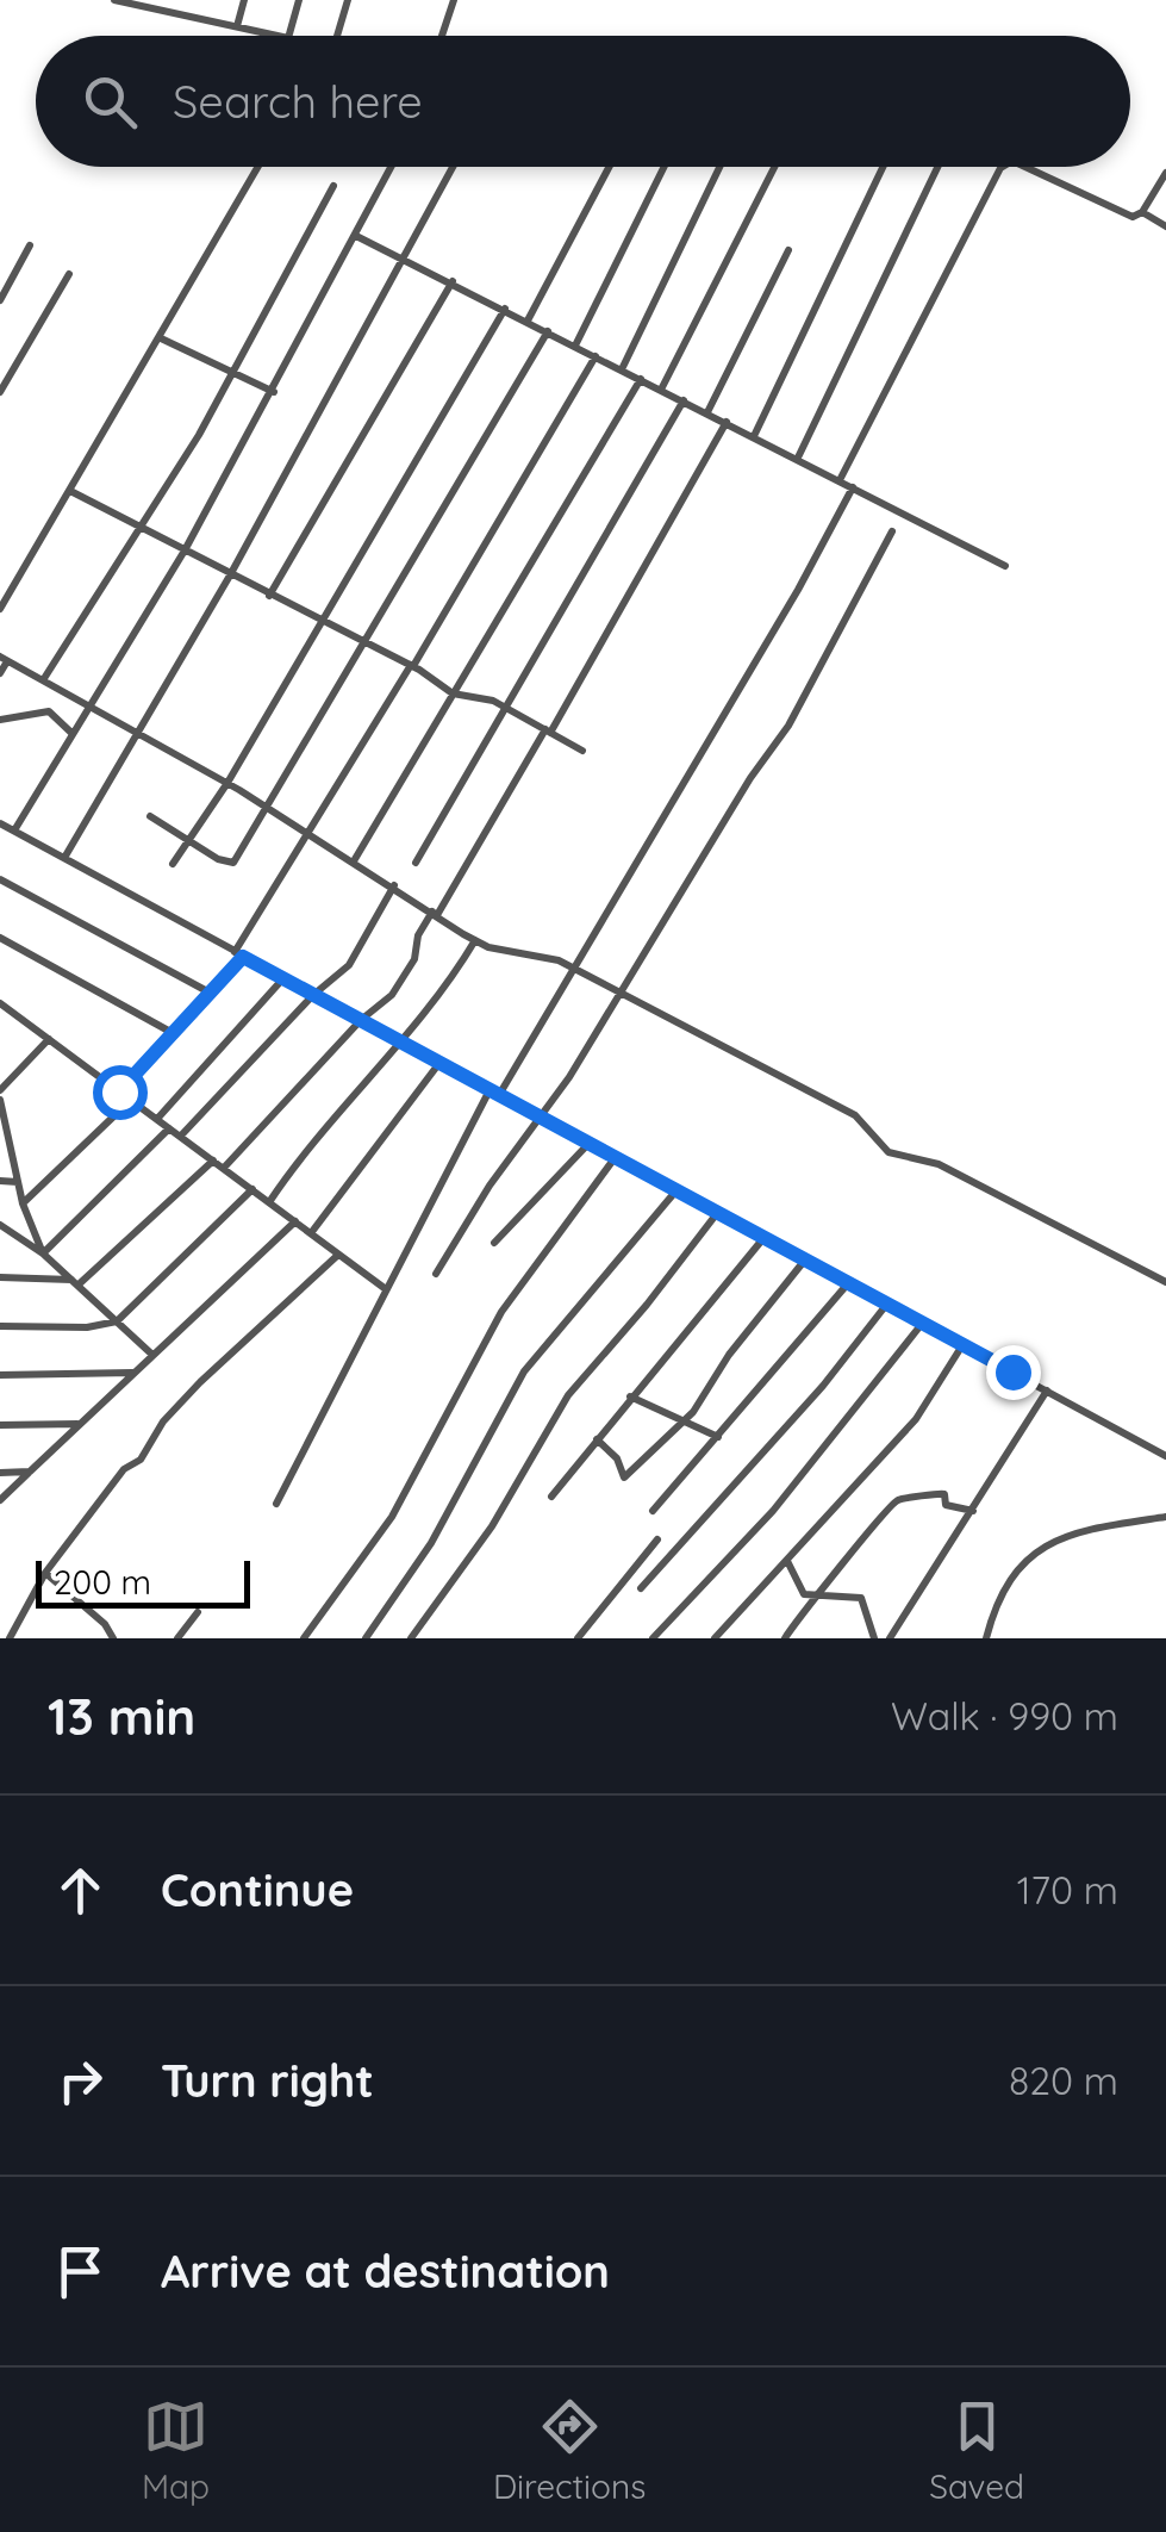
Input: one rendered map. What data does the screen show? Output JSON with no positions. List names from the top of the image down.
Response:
{
  "scale_bar": "200 m",
  "page": {
    "search": "Search here",
    "scale": "200 m",
    "heading": ["13 min", "Walk · 990 m"],
    "list": [
      ["Continue", "170 m"],
      ["Turn right", "820 m"],
      "Arrive at destination"
    ],
    "nav": ["Map", "Directions", "Saved"]
  }
}
